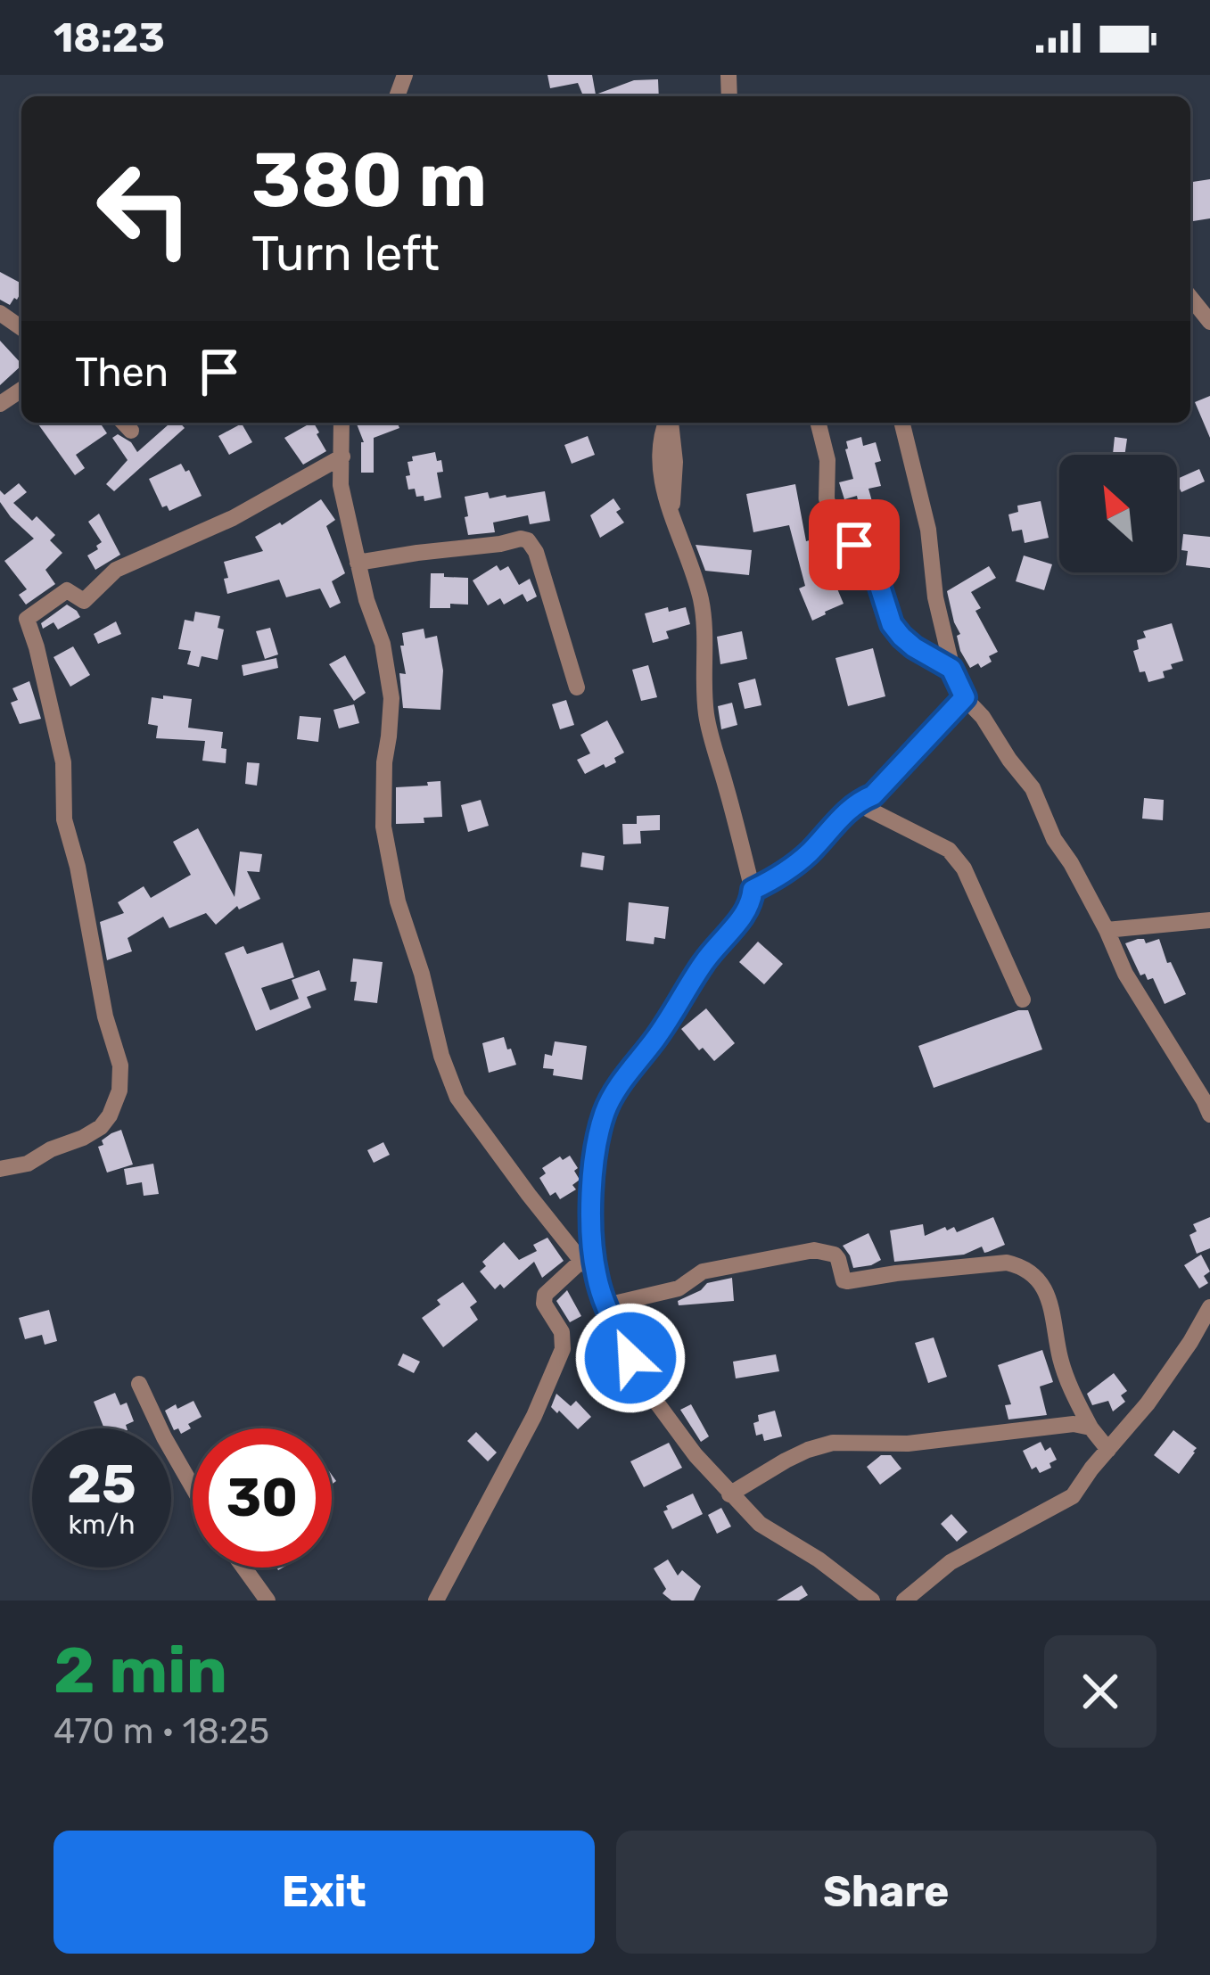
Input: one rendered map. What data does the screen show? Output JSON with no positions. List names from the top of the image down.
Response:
{
  "north": "top left",
  "page": {
    "status": "18:23",
    "turn": ["380 m", "Turn left"],
    "then": "Then",
    "speed": "25 km/h",
    "limit": "30",
    "heading": ["2 min", "470 m · 18:25"],
    "buttons": ["Exit", "Share"]
  }
}
